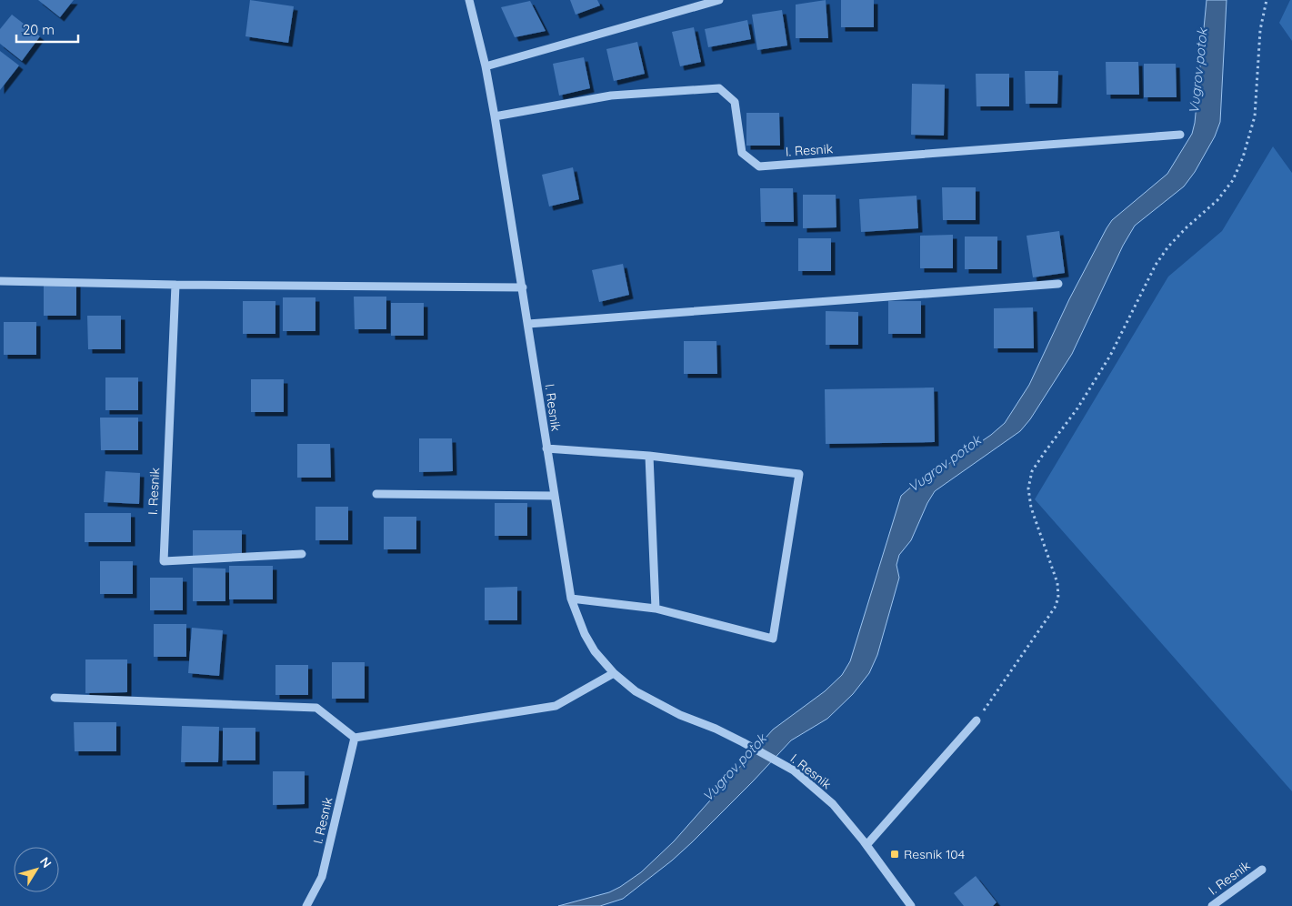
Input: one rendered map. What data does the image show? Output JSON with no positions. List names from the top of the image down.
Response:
{
  "streets": {
    "street": ["I. Resnik"]
  },
  "water": ["Vugrov potok"],
  "places": {
    "transit": ["Resnik 104"]
  },
  "scale_bar": "20 m",
  "north": "top right"
}
